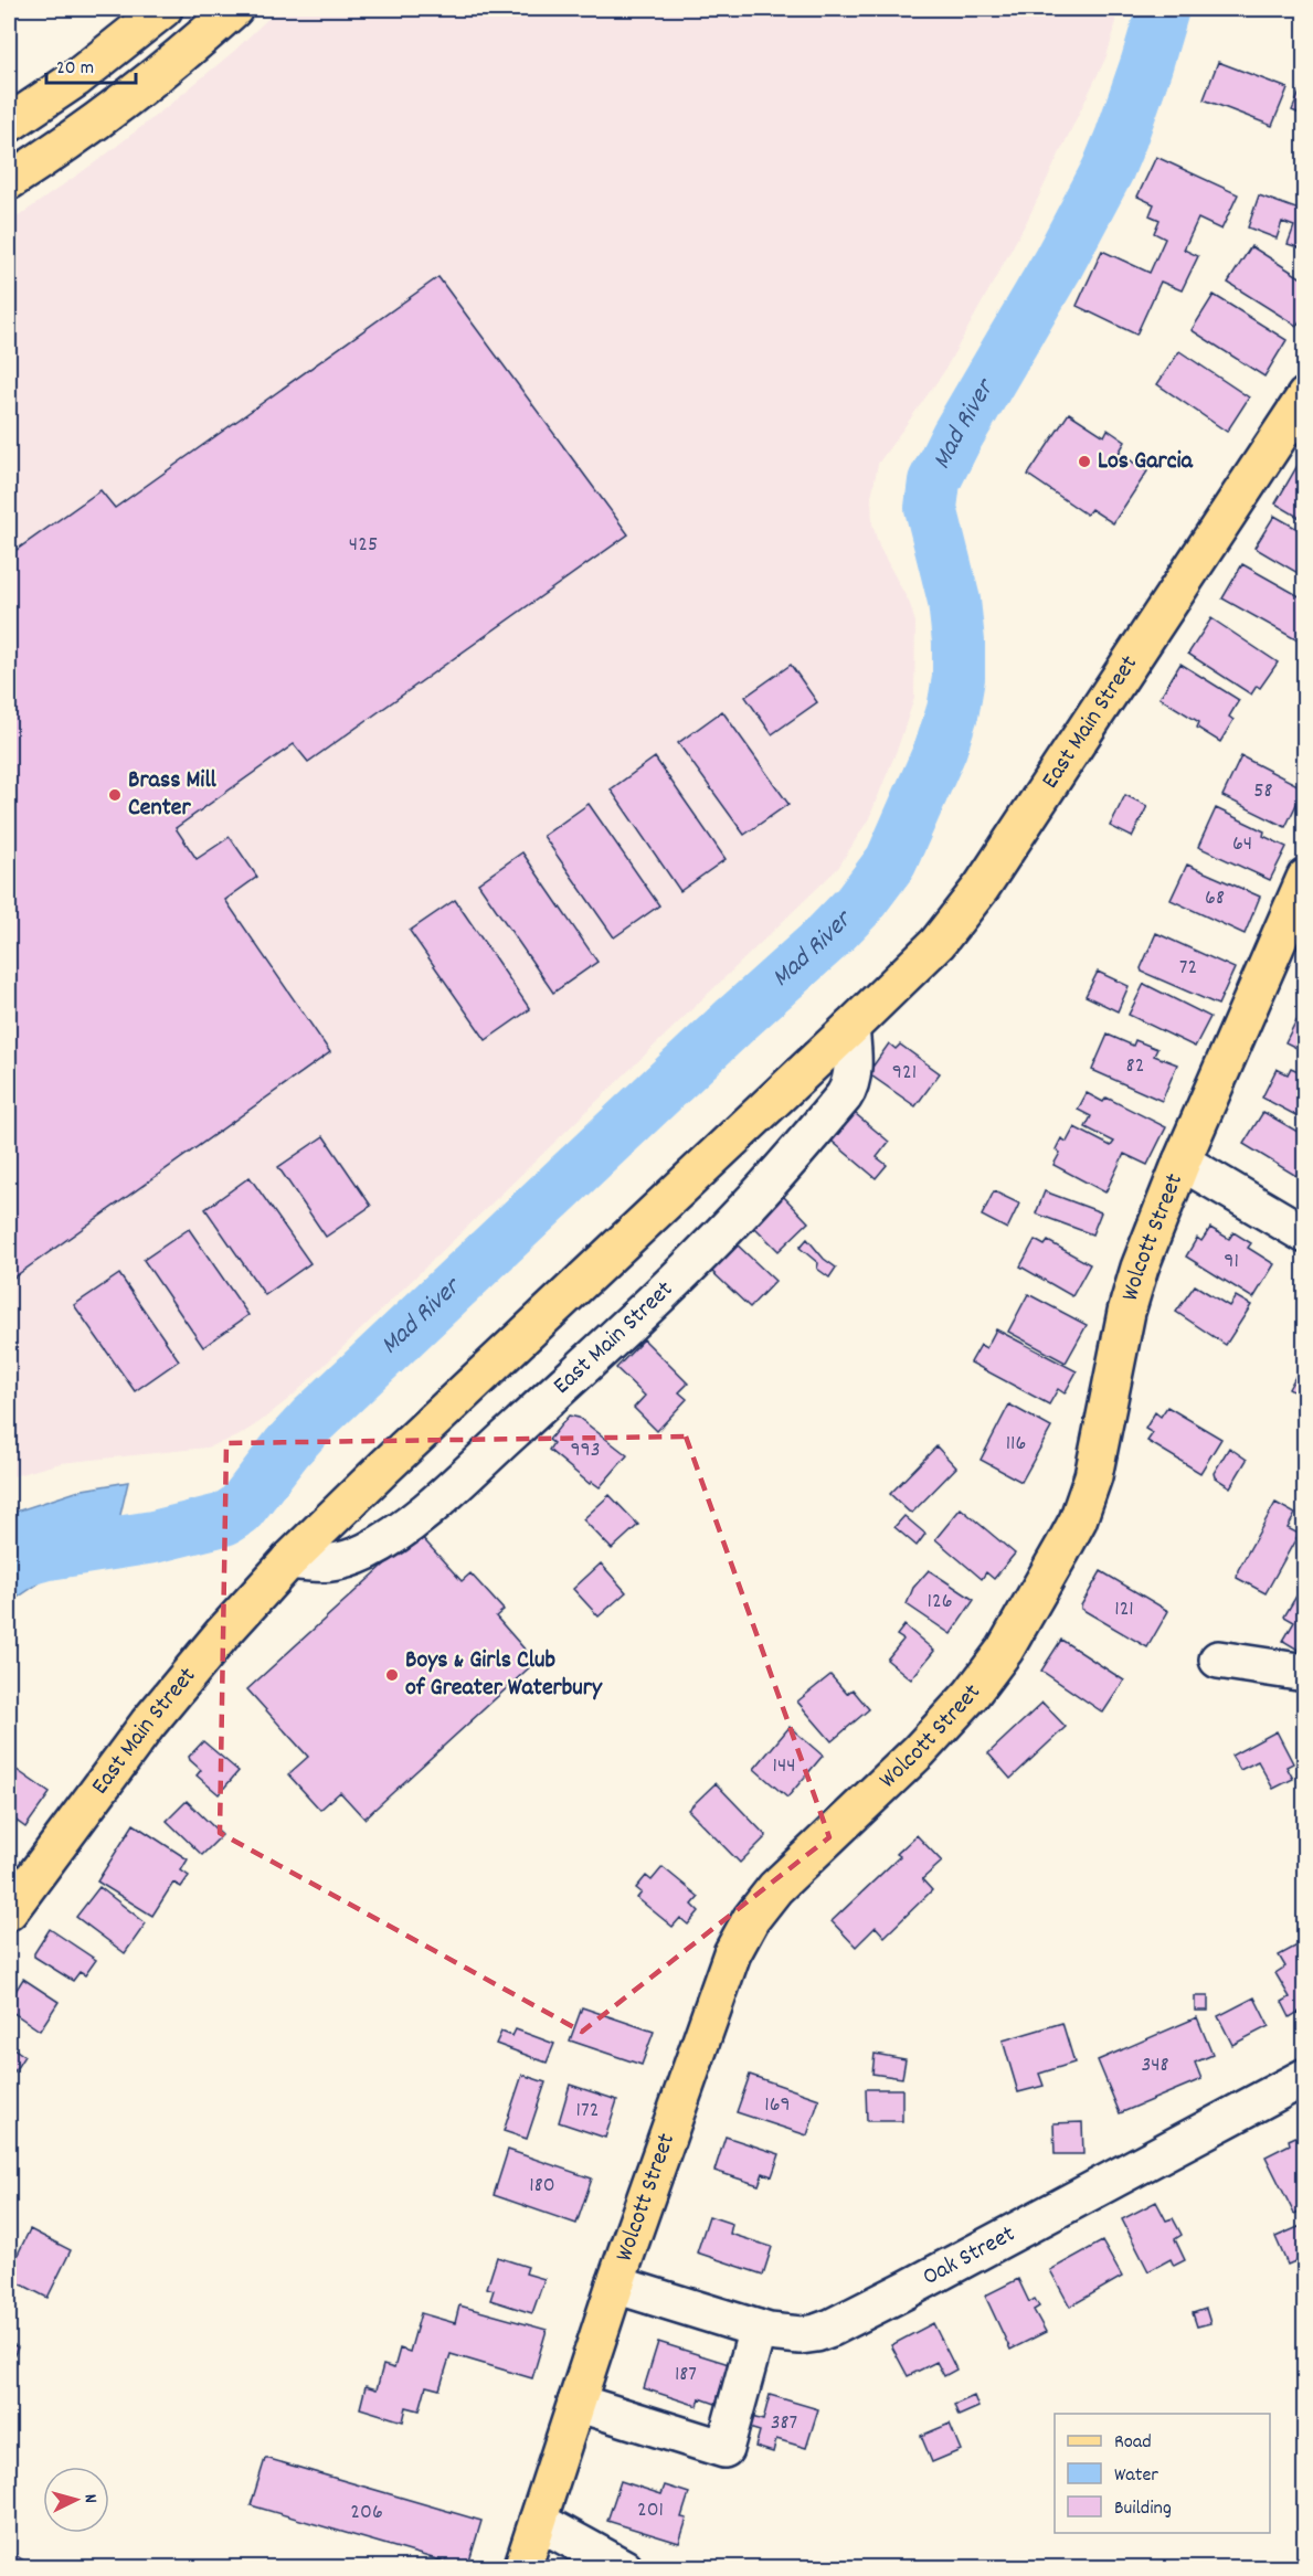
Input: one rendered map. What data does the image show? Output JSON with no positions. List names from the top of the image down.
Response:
{
  "streets": {
    "main road": ["East Main Street", "Wolcott Street"],
    "street": ["Oak Street"]
  },
  "crossings": [
    ["Wolcott Street", "Oak Street"]
  ],
  "water": ["Mad River"],
  "places": ["Los Garcia", "Brass Mill Center", "Boys & Girls Club of Greater Waterbury"],
  "house_numbers": [
    "425",
    "58",
    "64",
    "68",
    "72",
    "82",
    "921",
    "91",
    "116",
    "993",
    "126",
    "121",
    "144",
    "348",
    "169",
    "172",
    "180",
    "187",
    "387",
    "201",
    "206"
  ],
  "legend": ["Road", "Water", "Building"],
  "scale_bar": "20 m",
  "north": "right"
}
